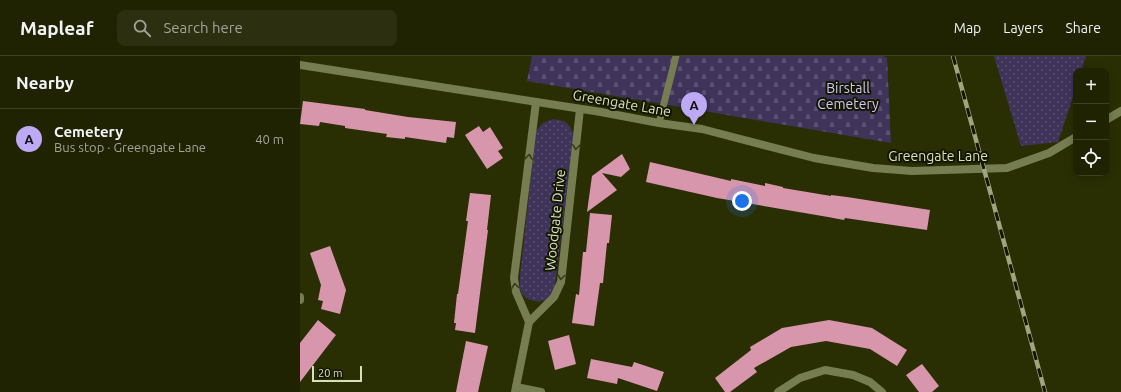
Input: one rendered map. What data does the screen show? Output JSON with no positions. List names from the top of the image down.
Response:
{
  "streets": {
    "street": ["Greengate Lane", "Woodgate Drive"]
  },
  "crossings": [
    ["Greengate Lane", "Woodgate Drive"]
  ],
  "parks": ["Birstall Cemetery"],
  "scale_bar": "20 m",
  "page": {
    "header": "Mapleaf",
    "search": "Search here",
    "nav": ["Map", "Layers", "Share"],
    "heading": "Nearby",
    "map_buttons": ["+", "−"],
    "pins": "A",
    "list": [
      {
        "mark": "A",
        "name": "Cemetery",
        "note": "Bus stop · Greengate Lane",
        "value": "40 m"
      }
    ],
    "scale": "20 m"
  }
}
